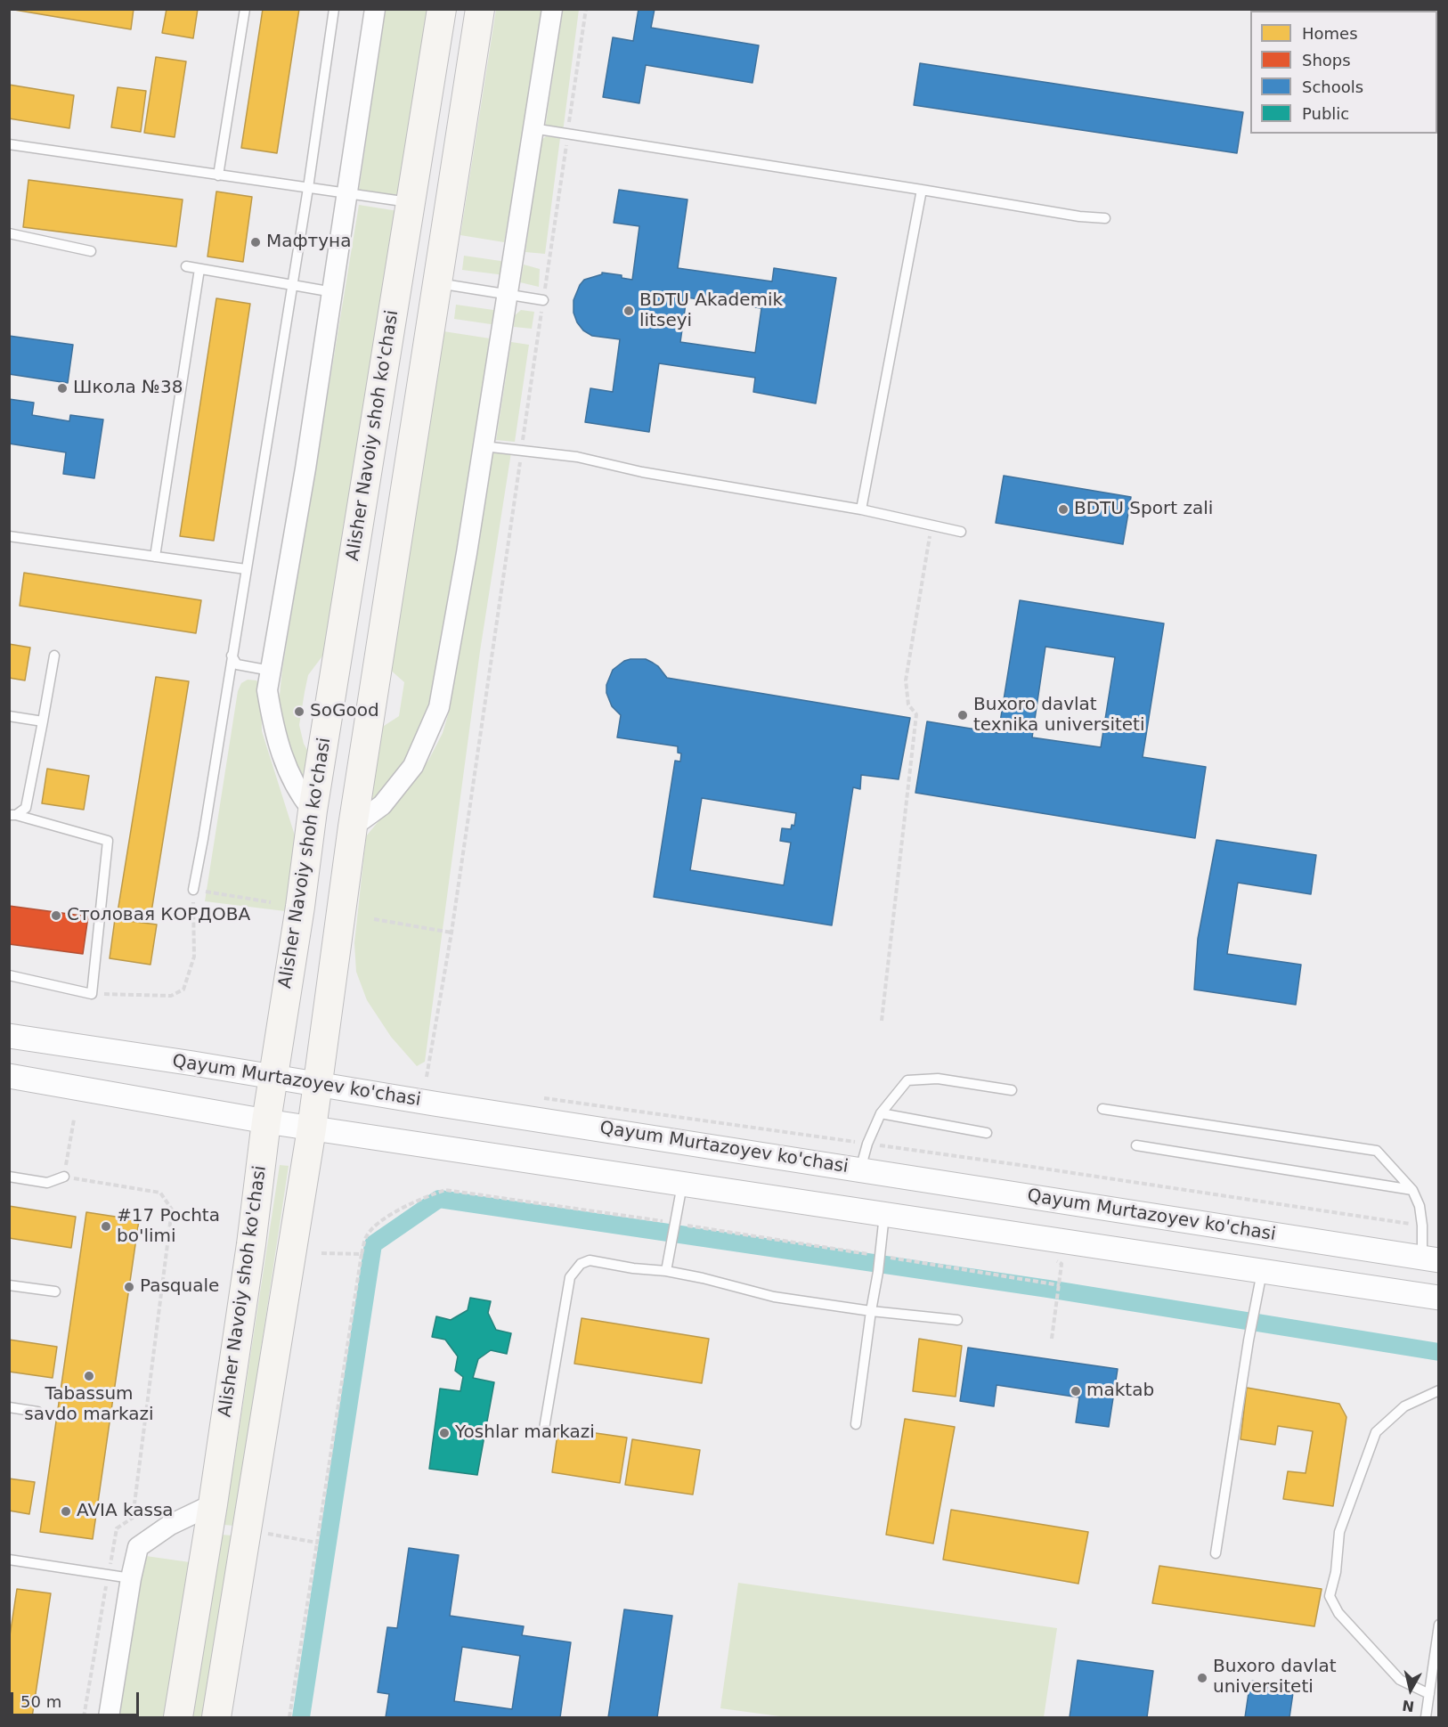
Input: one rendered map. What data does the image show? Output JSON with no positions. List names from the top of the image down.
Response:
{
  "streets": {
    "main road": ["Alisher Navoiy shoh ko'chasi"],
    "street": ["Qayum Murtazoyev ko'chasi"]
  },
  "crossings": [
    ["Alisher Navoiy shoh ko'chasi", "Qayum Murtazoyev ko'chasi"]
  ],
  "places": [
    "Мафтуна",
    "BDTU Akademik litseyi",
    "Школа №38",
    "BDTU Sport zali",
    "SoGood",
    "Buxoro davlat texnika universiteti",
    "Столовая КОРДОВА",
    "#17 Pochta bo'limi",
    "Pasquale",
    "Tabassum savdo markazi",
    "maktab",
    "Yoshlar markazi",
    "AVIA kassa",
    "Buxoro davlat universiteti"
  ],
  "legend": [
    "Homes",
    "Shops",
    "Schools",
    "Public"
  ],
  "scale_bar": "50 m",
  "north": "bottom"
}
